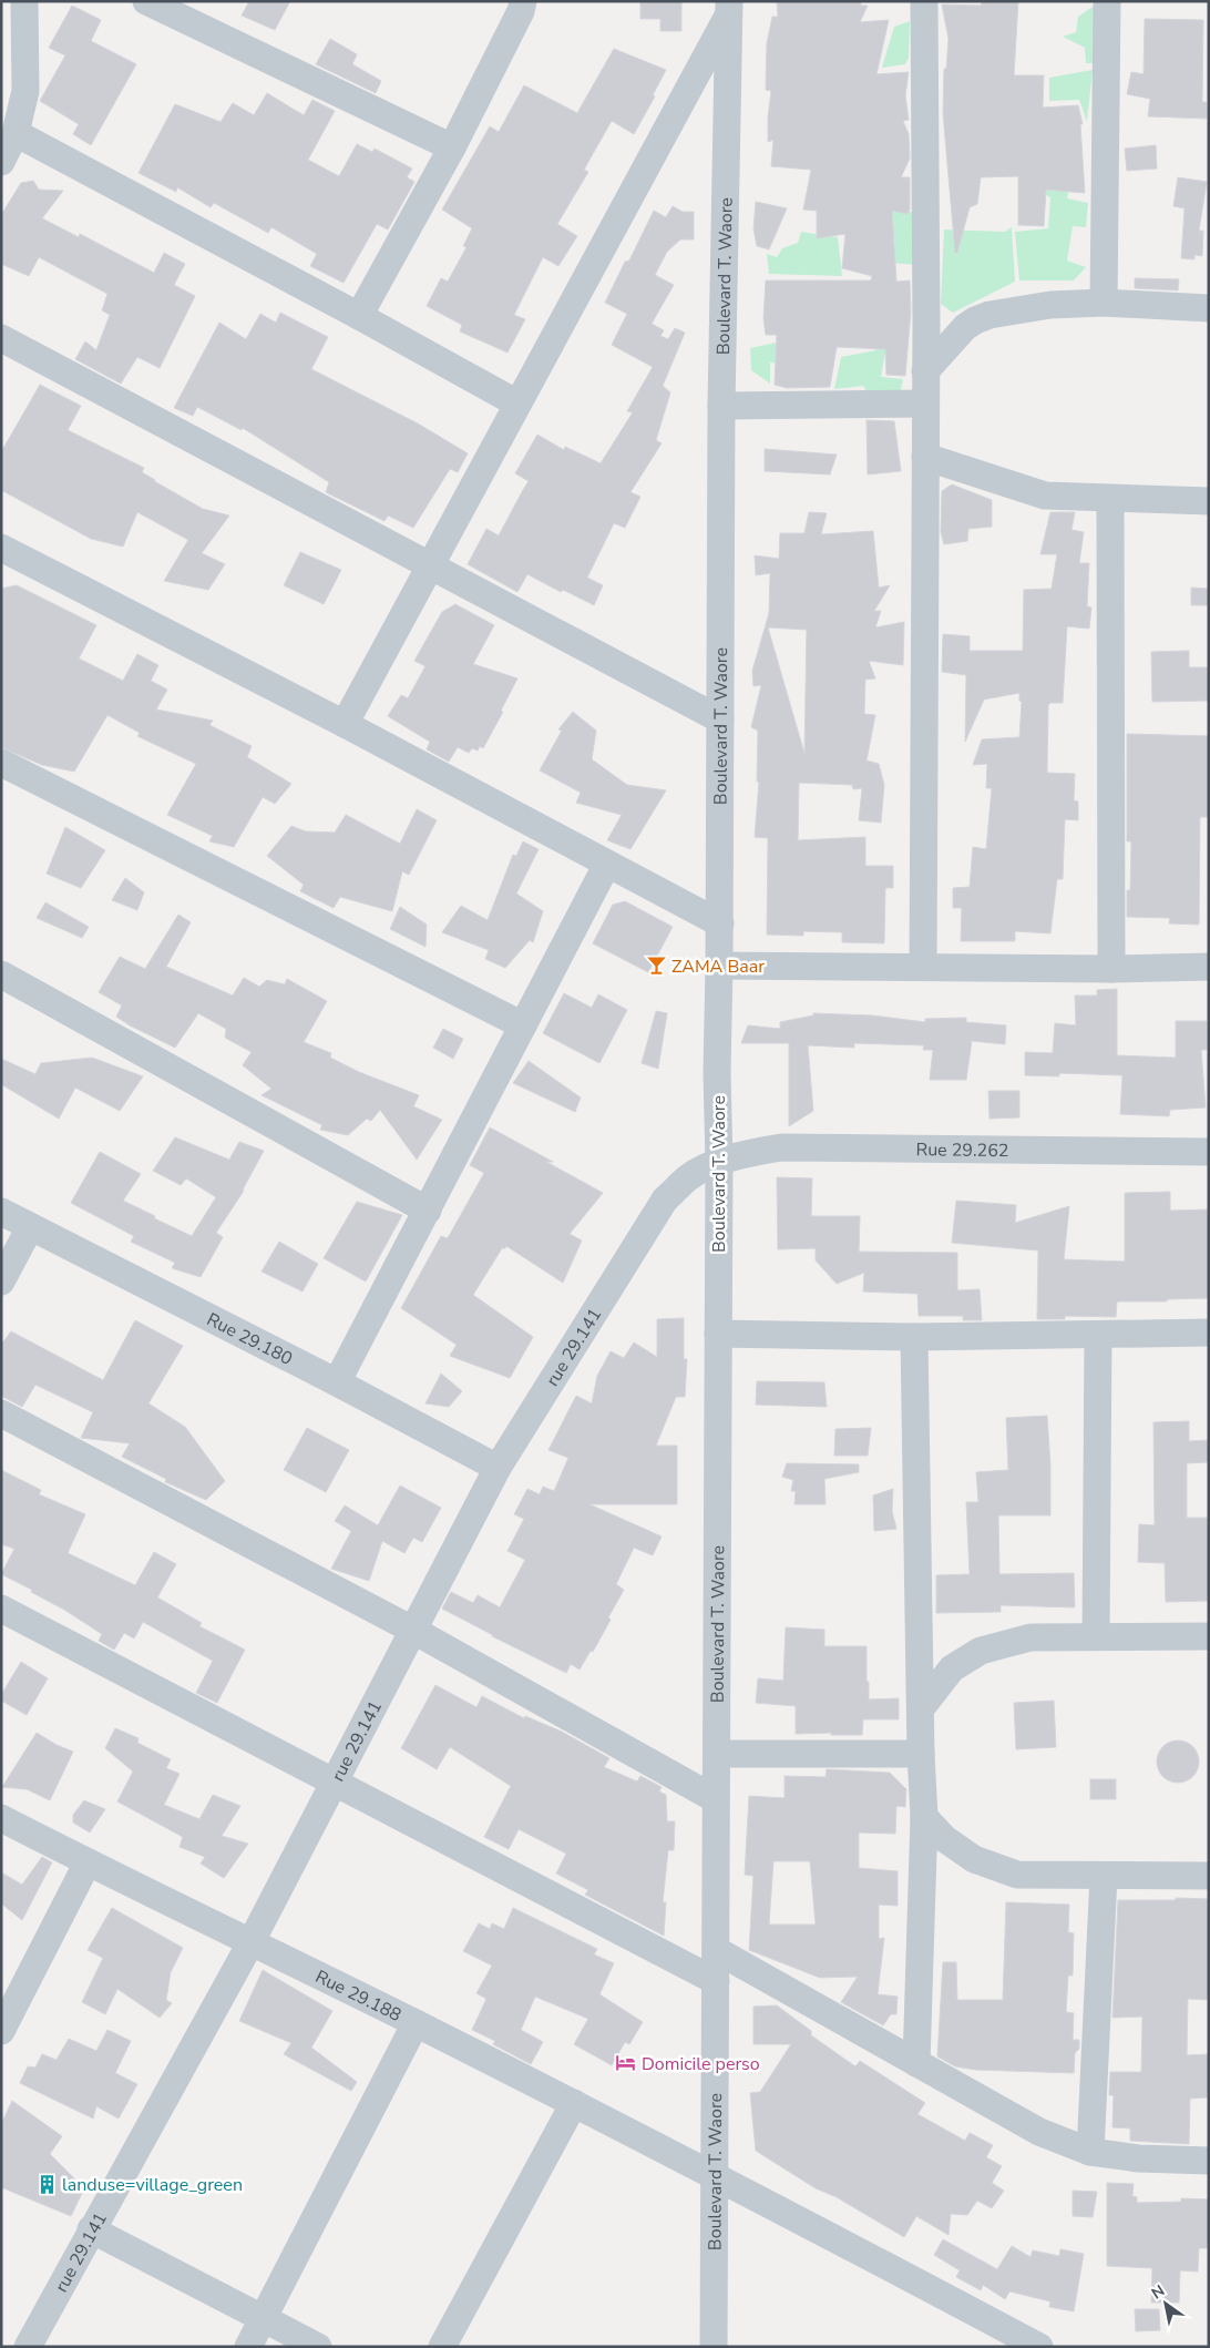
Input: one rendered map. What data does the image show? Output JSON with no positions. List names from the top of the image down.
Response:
{
  "streets": {
    "street": [
      "Boulevard T. Waore",
      "Rue 29.262",
      "Rue 29.180",
      "rue 29.141",
      "Rue 29.188"
    ]
  },
  "crossings": [
    ["Boulevard T. Waore", "Rue 29.262"],
    ["Boulevard T. Waore", "rue 29.141"],
    ["Boulevard T. Waore", "Rue 29.188"],
    ["Rue 29.262", "rue 29.141"],
    ["Rue 29.180", "rue 29.141"],
    ["rue 29.141", "Rue 29.188"]
  ],
  "places": {
    "bar": ["ZAMA Baar"],
    "hotel": ["Domicile perso"],
    "building": ["landuse=village_green"]
  },
  "north": "top left"
}
